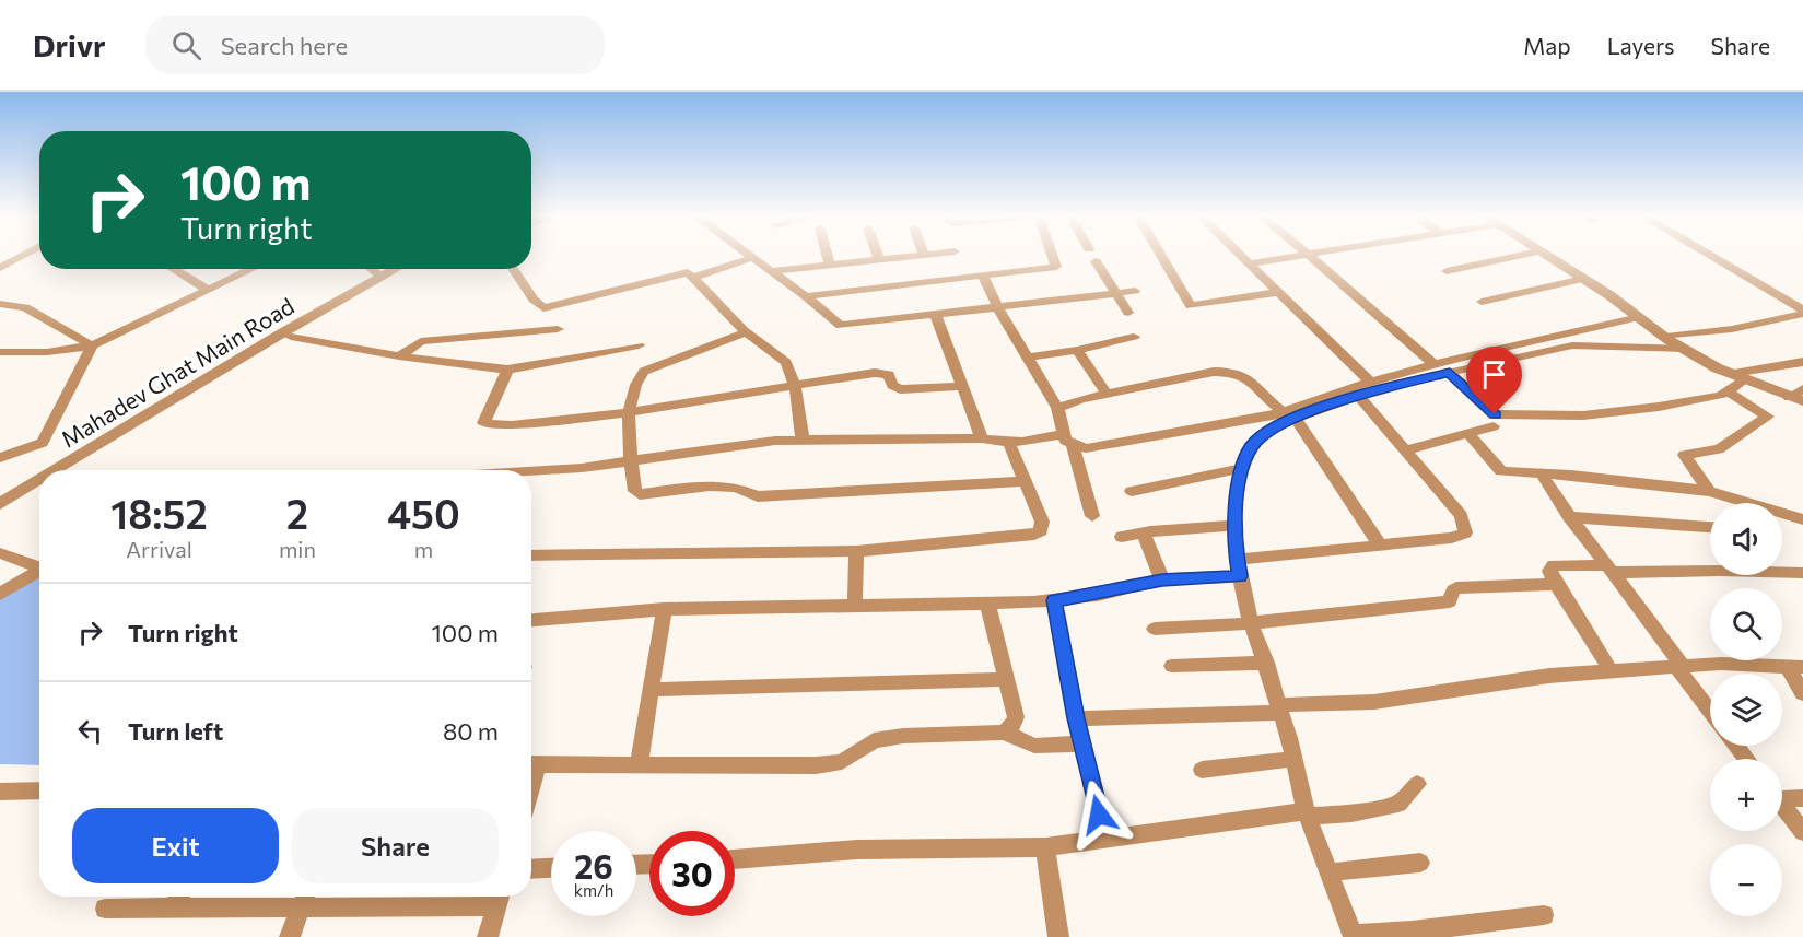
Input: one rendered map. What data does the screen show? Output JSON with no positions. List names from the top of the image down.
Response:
{
  "streets": {
    "street": ["Mahadev Ghat Main Road"]
  },
  "page": {
    "header": "Drivr",
    "search": "Search here",
    "nav": ["Map", "Layers", "Share"],
    "turn": ["100 m", "Turn right"],
    "eta": [
      "18:52",
      "Arrival",
      "2",
      "min",
      "450",
      "m"
    ],
    "map_buttons": ["+", "−"],
    "list": [
      {
        "name": "Turn right",
        "value": "100 m"
      },
      {
        "name": "Turn left",
        "value": "80 m"
      }
    ],
    "buttons": ["Exit", "Share"],
    "speed": "26 km/h",
    "limit": "30"
  }
}
